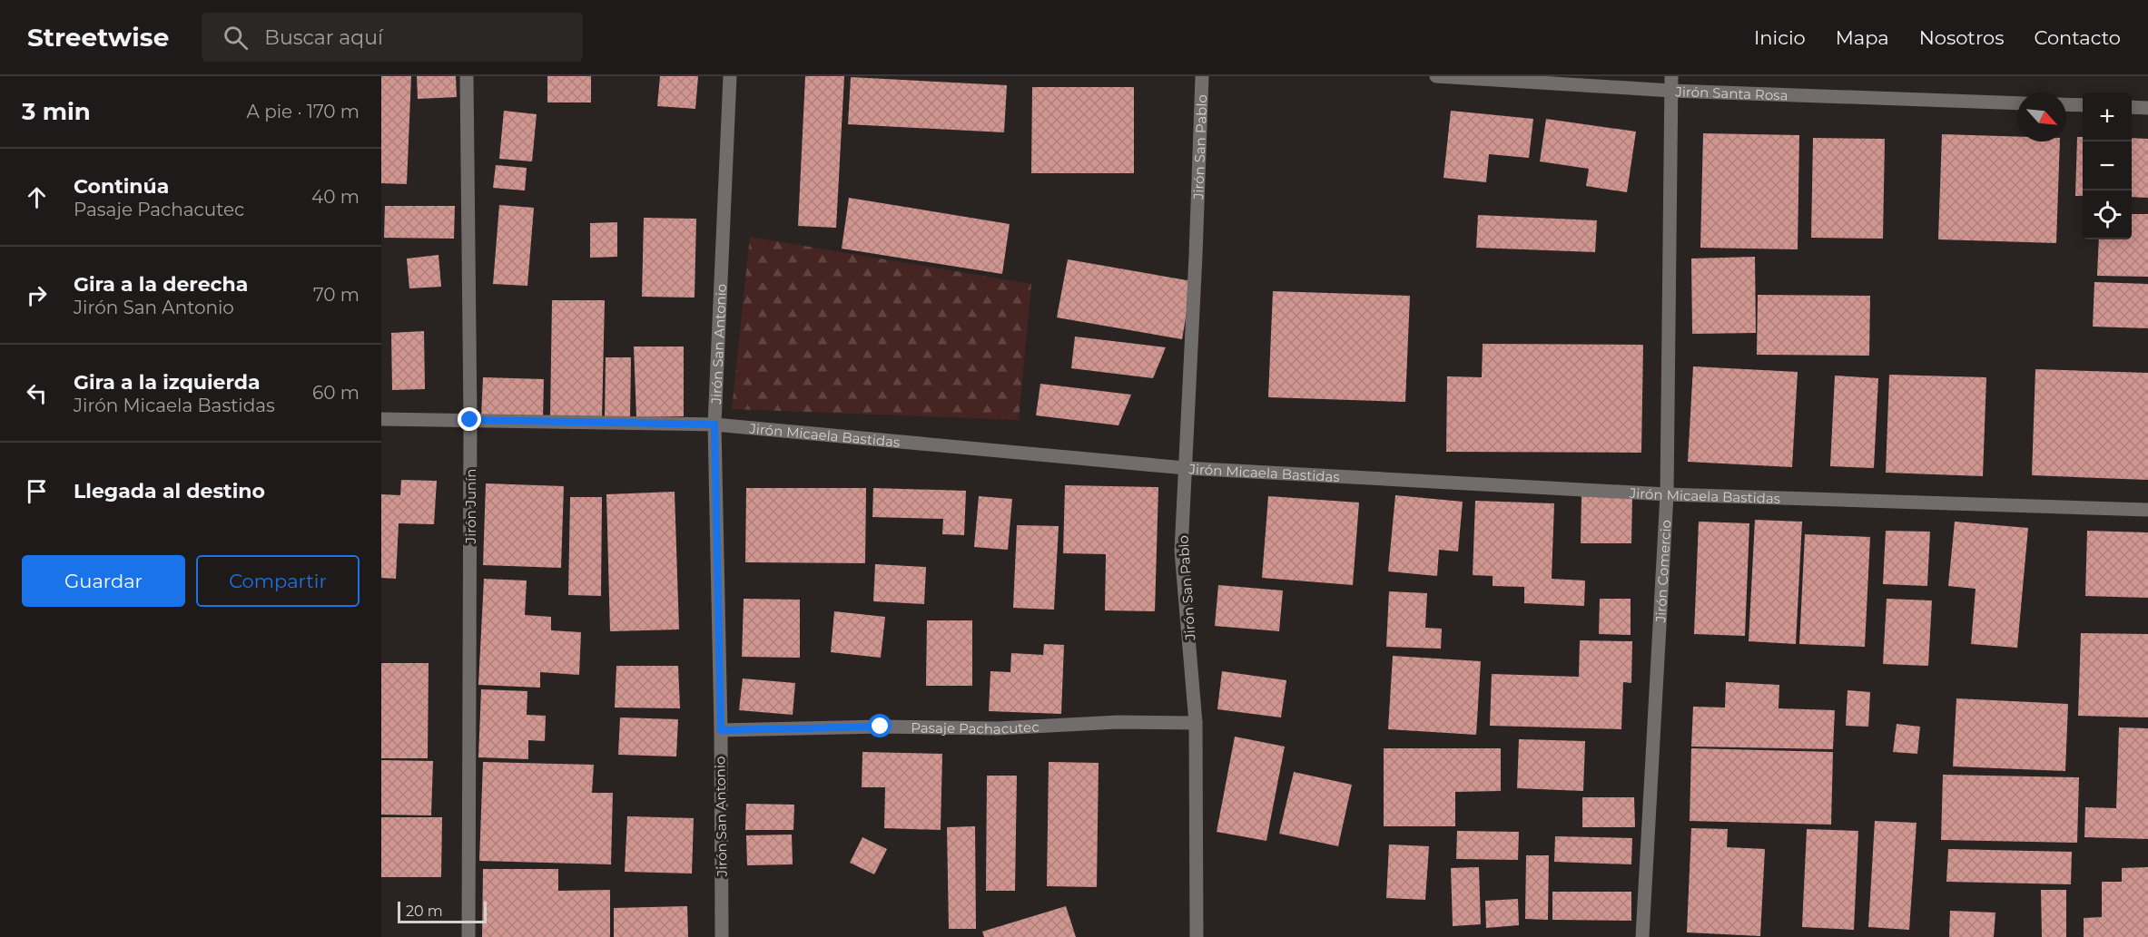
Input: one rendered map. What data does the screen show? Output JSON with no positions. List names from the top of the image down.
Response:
{
  "streets": {
    "street": [
      "Jirón Santa Rosa",
      "Jirón San Pablo",
      "Jirón San Antonio",
      "Jirón Micaela Bastidas",
      "Jirón Junín",
      "Jirón Comercio",
      "Pasaje Pachacutec"
    ]
  },
  "crossings": [
    ["Jirón Santa Rosa", "Jirón Comercio"],
    ["Jirón San Pablo", "Jirón Micaela Bastidas"],
    ["Jirón San Pablo", "Pasaje Pachacutec"],
    ["Jirón San Antonio", "Jirón Micaela Bastidas"],
    ["Jirón San Antonio", "Pasaje Pachacutec"],
    ["Jirón Micaela Bastidas", "Jirón Junín"],
    ["Jirón Micaela Bastidas", "Jirón Comercio"]
  ],
  "scale_bar": "20 m",
  "north": "bottom right",
  "page": {
    "header": "Streetwise",
    "search": "Buscar aquí",
    "nav": [
      "Inicio",
      "Mapa",
      "Nosotros",
      "Contacto"
    ],
    "heading": ["3 min", "A pie · 170 m"],
    "map_buttons": ["+", "−"],
    "list": [
      ["Continúa", "Pasaje Pachacutec", "40 m"],
      ["Gira a la derecha", "Jirón San Antonio", "70 m"],
      ["Gira a la izquierda", "Jirón Micaela Bastidas", "60 m"],
      "Llegada al destino"
    ],
    "buttons": ["Guardar", "Compartir"],
    "scale": "20 m"
  }
}
